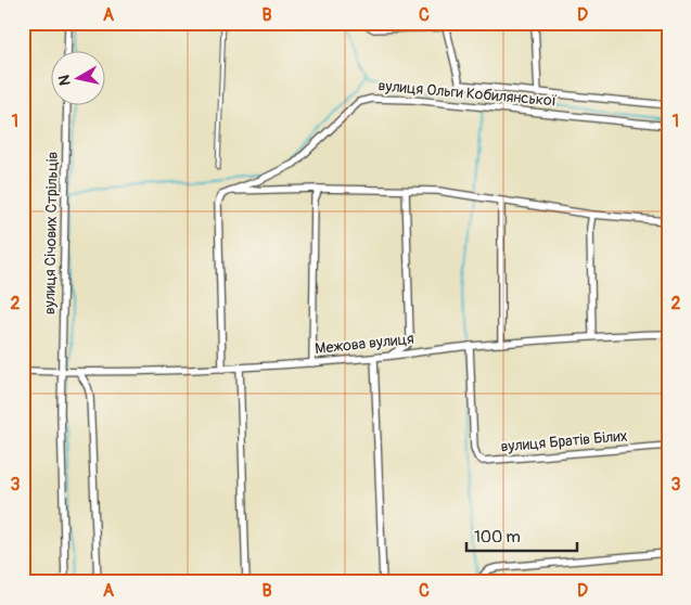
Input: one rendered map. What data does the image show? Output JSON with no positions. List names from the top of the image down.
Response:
{
  "streets": {
    "street": [
      "вулиця Ольги Кобилянської",
      "вулиця Січових Стрільців",
      "Межова вулиця",
      "вулиця Братів Білих"
    ]
  },
  "crossings": [
    ["вулиця Січових Стрільців", "Межова вулиця"],
    ["Межова вулиця", "вулиця Братів Білих"]
  ],
  "scale_bar": "100 m",
  "north": "left",
  "grid": {
    "columns": [
      "A",
      "B",
      "C",
      "D"
    ],
    "rows": ["1", "2", "3"]
  }
}
